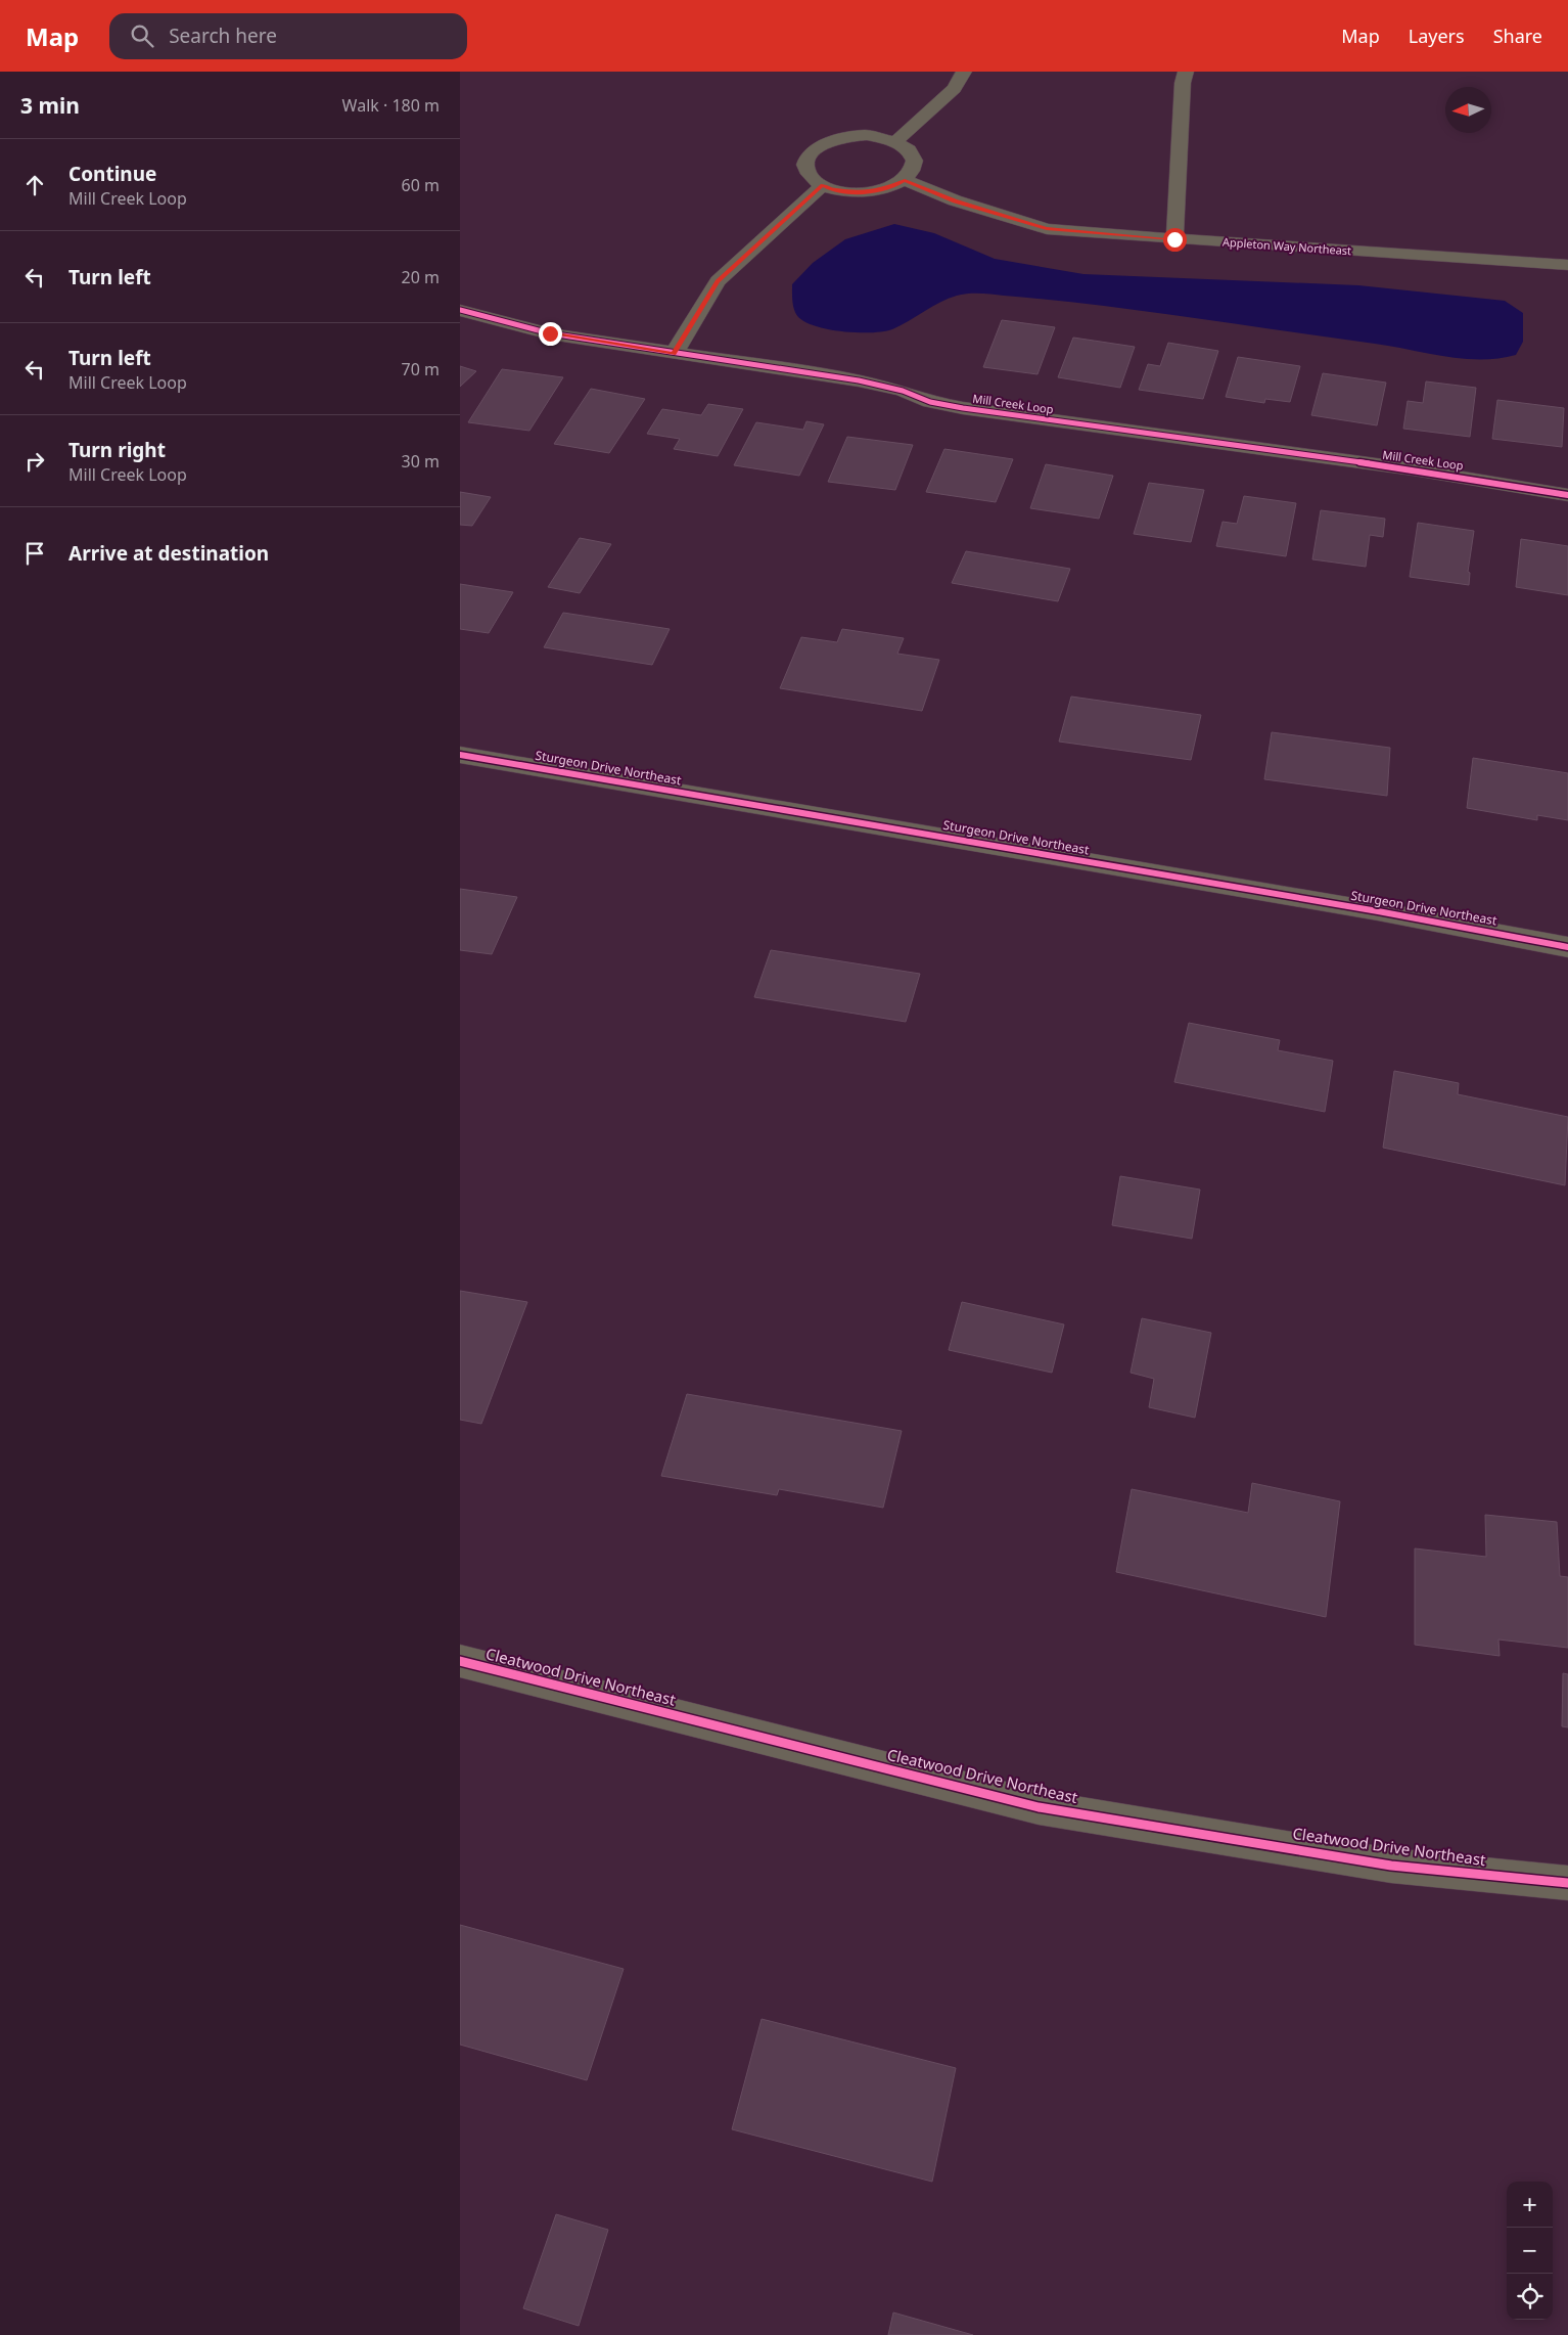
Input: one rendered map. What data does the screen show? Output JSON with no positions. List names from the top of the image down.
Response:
{
  "streets": {
    "street": [
      "Appleton Way Northeast",
      "Mill Creek Loop",
      "Sturgeon Drive Northeast",
      "Cleatwood Drive Northeast"
    ]
  },
  "north": "left",
  "page": {
    "header": "Map",
    "search": "Search here",
    "nav": ["Map", "Layers", "Share"],
    "heading": ["3 min", "Walk · 180 m"],
    "list": [
      ["Continue", "Mill Creek Loop", "60 m"],
      ["Turn left", "20 m"],
      ["Turn left", "Mill Creek Loop", "70 m"],
      ["Turn right", "Mill Creek Loop", "30 m"],
      "Arrive at destination"
    ],
    "map_buttons": ["+", "−"]
  }
}
